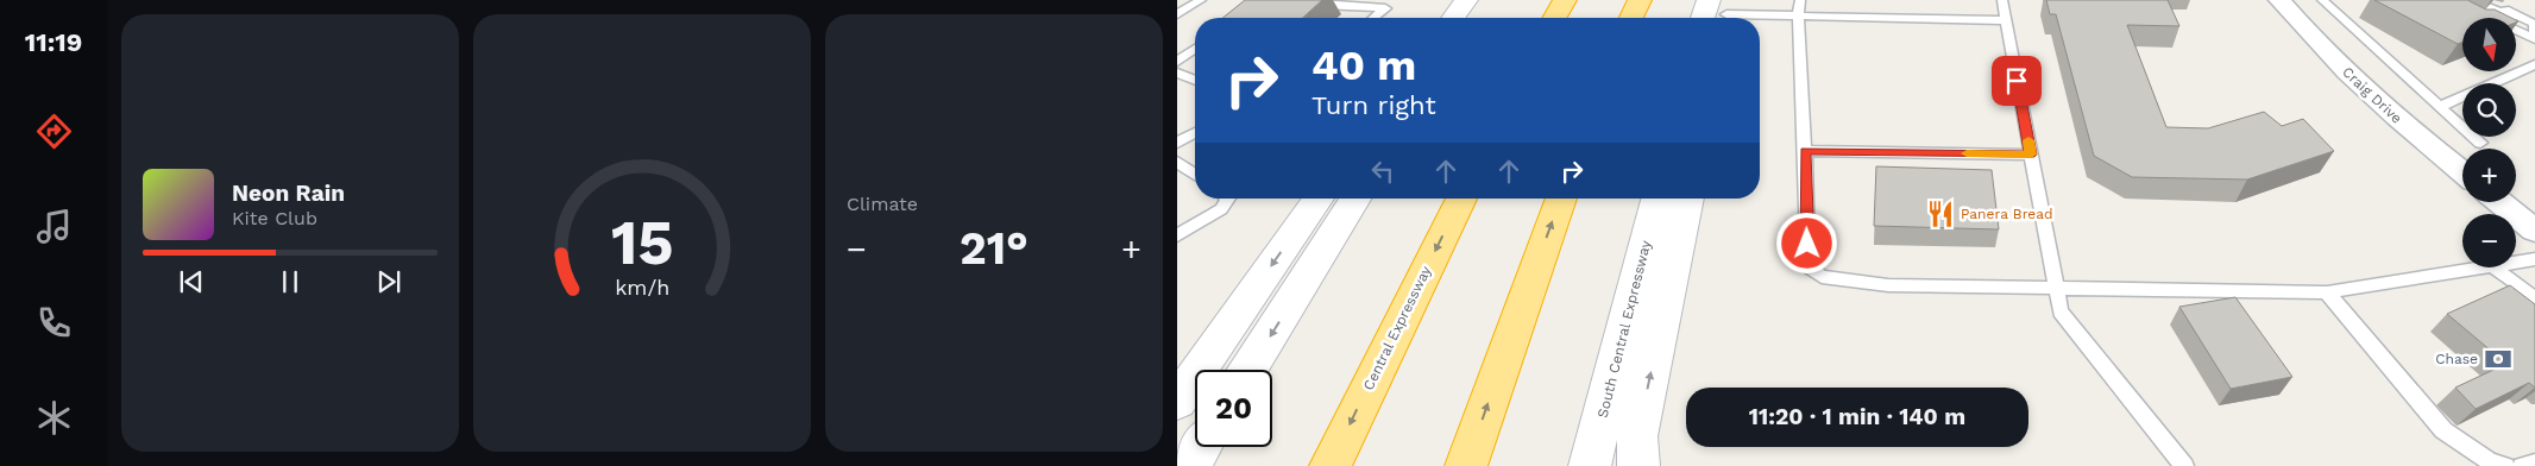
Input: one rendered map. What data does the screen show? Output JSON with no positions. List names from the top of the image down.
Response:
{
  "streets": {
    "highway": ["Central Expressway"],
    "main road": ["South Central Expressway"],
    "street": ["Craig Drive"]
  },
  "places": {
    "restaurant": ["Panera Bread"],
    "bank": ["Chase"]
  },
  "north": "bottom",
  "page": {
    "tabs": "11:19",
    "tile": "Climate",
    "map_buttons": ["+", "−"],
    "turn": ["40 m", "Turn right"],
    "song": ["Neon Rain", "Kite Club"],
    "heat": ["−", "21°", "+"],
    "limit": "20",
    "trip": "11:20 · 1 min · 140 m",
    "gauge": ["15", "km/h"]
  }
}
